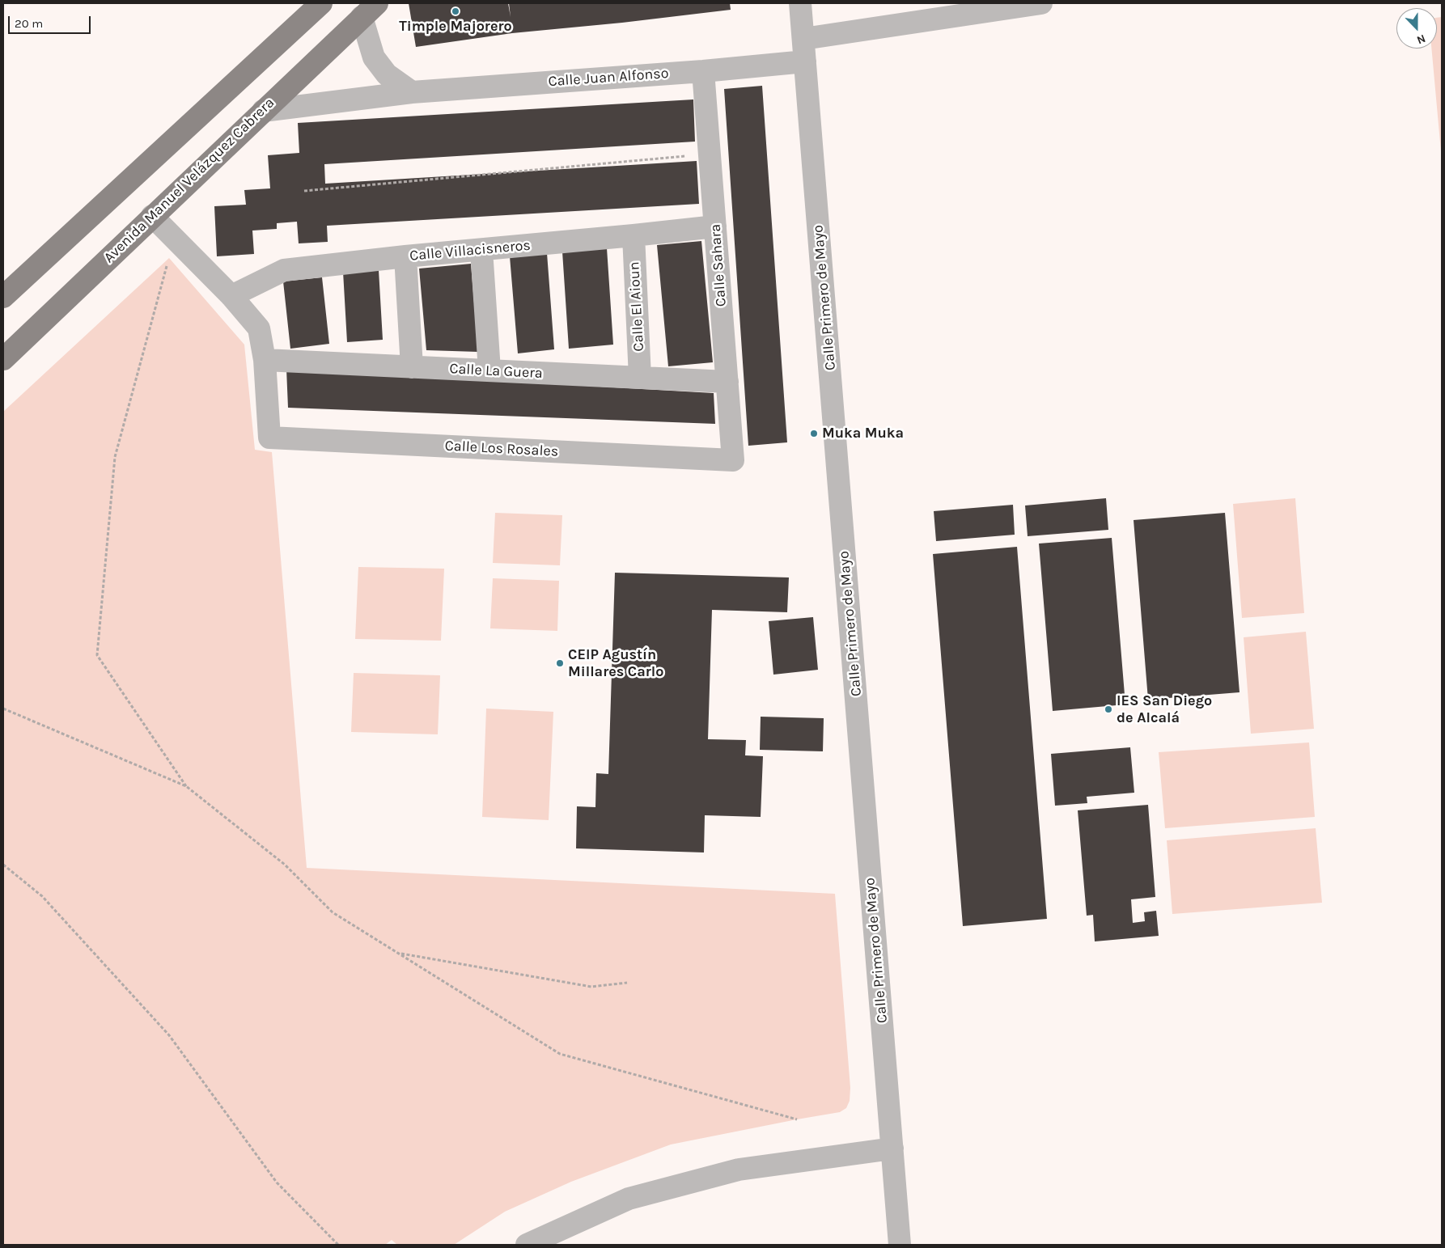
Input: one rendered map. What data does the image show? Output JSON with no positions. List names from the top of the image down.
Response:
{
  "streets": {
    "main road": ["Avenida Manuel Velázquez Cabrera"],
    "street": [
      "Calle Juan Alfonso",
      "Calle Villacisneros",
      "Calle Sahara",
      "Calle Primero de Mayo",
      "Calle El Aioun",
      "Calle La Guera",
      "Calle Los Rosales"
    ]
  },
  "crossings": [
    ["Calle Juan Alfonso", "Avenida Manuel Velázquez Cabrera"],
    ["Calle Juan Alfonso", "Calle Sahara"],
    ["Calle Juan Alfonso", "Calle Primero de Mayo"],
    ["Calle Villacisneros", "Calle Sahara"],
    ["Calle Villacisneros", "Calle El Aioun"],
    ["Calle Sahara", "Calle La Guera"],
    ["Calle Sahara", "Calle Los Rosales"],
    ["Calle El Aioun", "Calle La Guera"],
    ["Calle La Guera", "Calle Los Rosales"]
  ],
  "places": [
    "Timple Majorero",
    "Muka Muka",
    "CEIP Agustín Millares Carlo",
    "IES San Diego de Alcalá"
  ],
  "scale_bar": "20 m",
  "north": "bottom"
}
